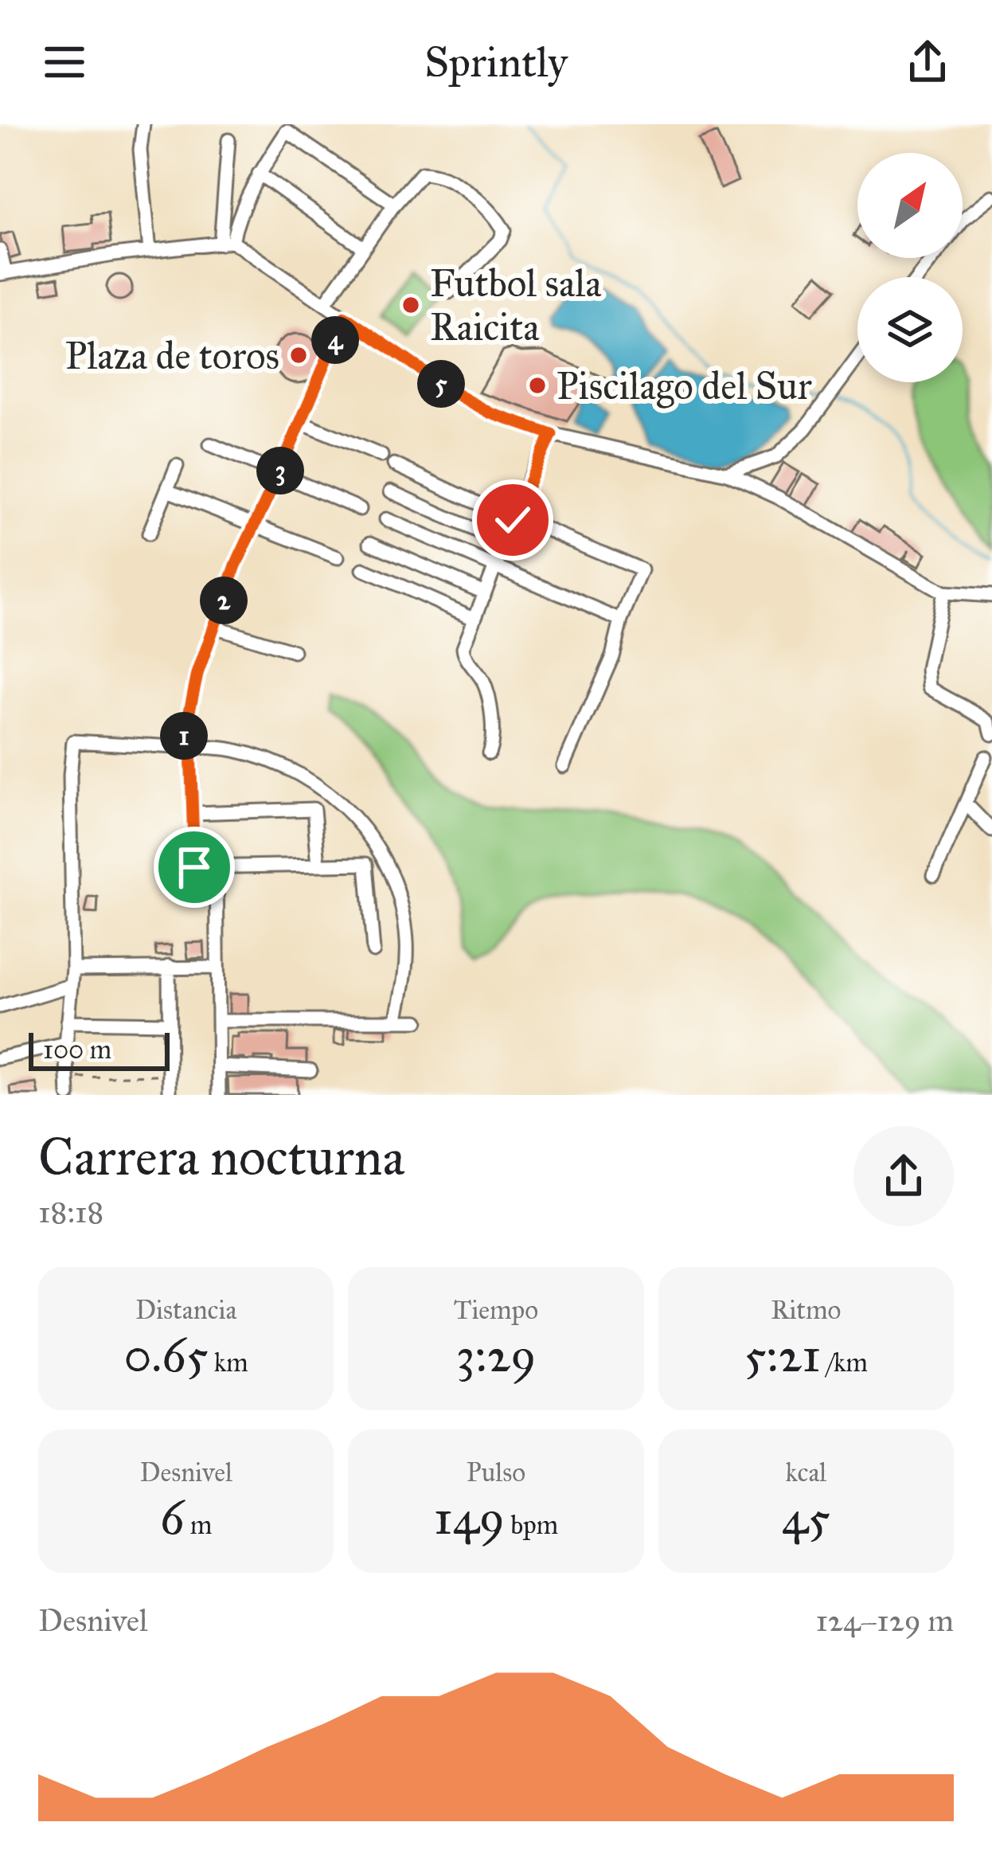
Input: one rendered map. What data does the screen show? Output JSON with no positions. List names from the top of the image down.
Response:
{
  "places": ["Futbol sala Raicita", "Plaza de toros", "Piscilago del Sur"],
  "scale_bar": "100 m",
  "north": "top right",
  "page": {
    "header": "Sprintly",
    "pins": [
      "4",
      "5",
      "3",
      "2",
      "1"
    ],
    "scale": "100 m",
    "heading": ["Carrera nocturna", "18:18"],
    "stats": [
      ["Distancia", "0.65 km"],
      ["Tiempo", "3:29"],
      ["Ritmo", "5:21 /km"],
      ["Desnivel", "6 m"],
      ["Pulso", "149 bpm"],
      ["kcal", "45"]
    ],
    "chart": ["Desnivel", "124–129 m"]
  }
}
